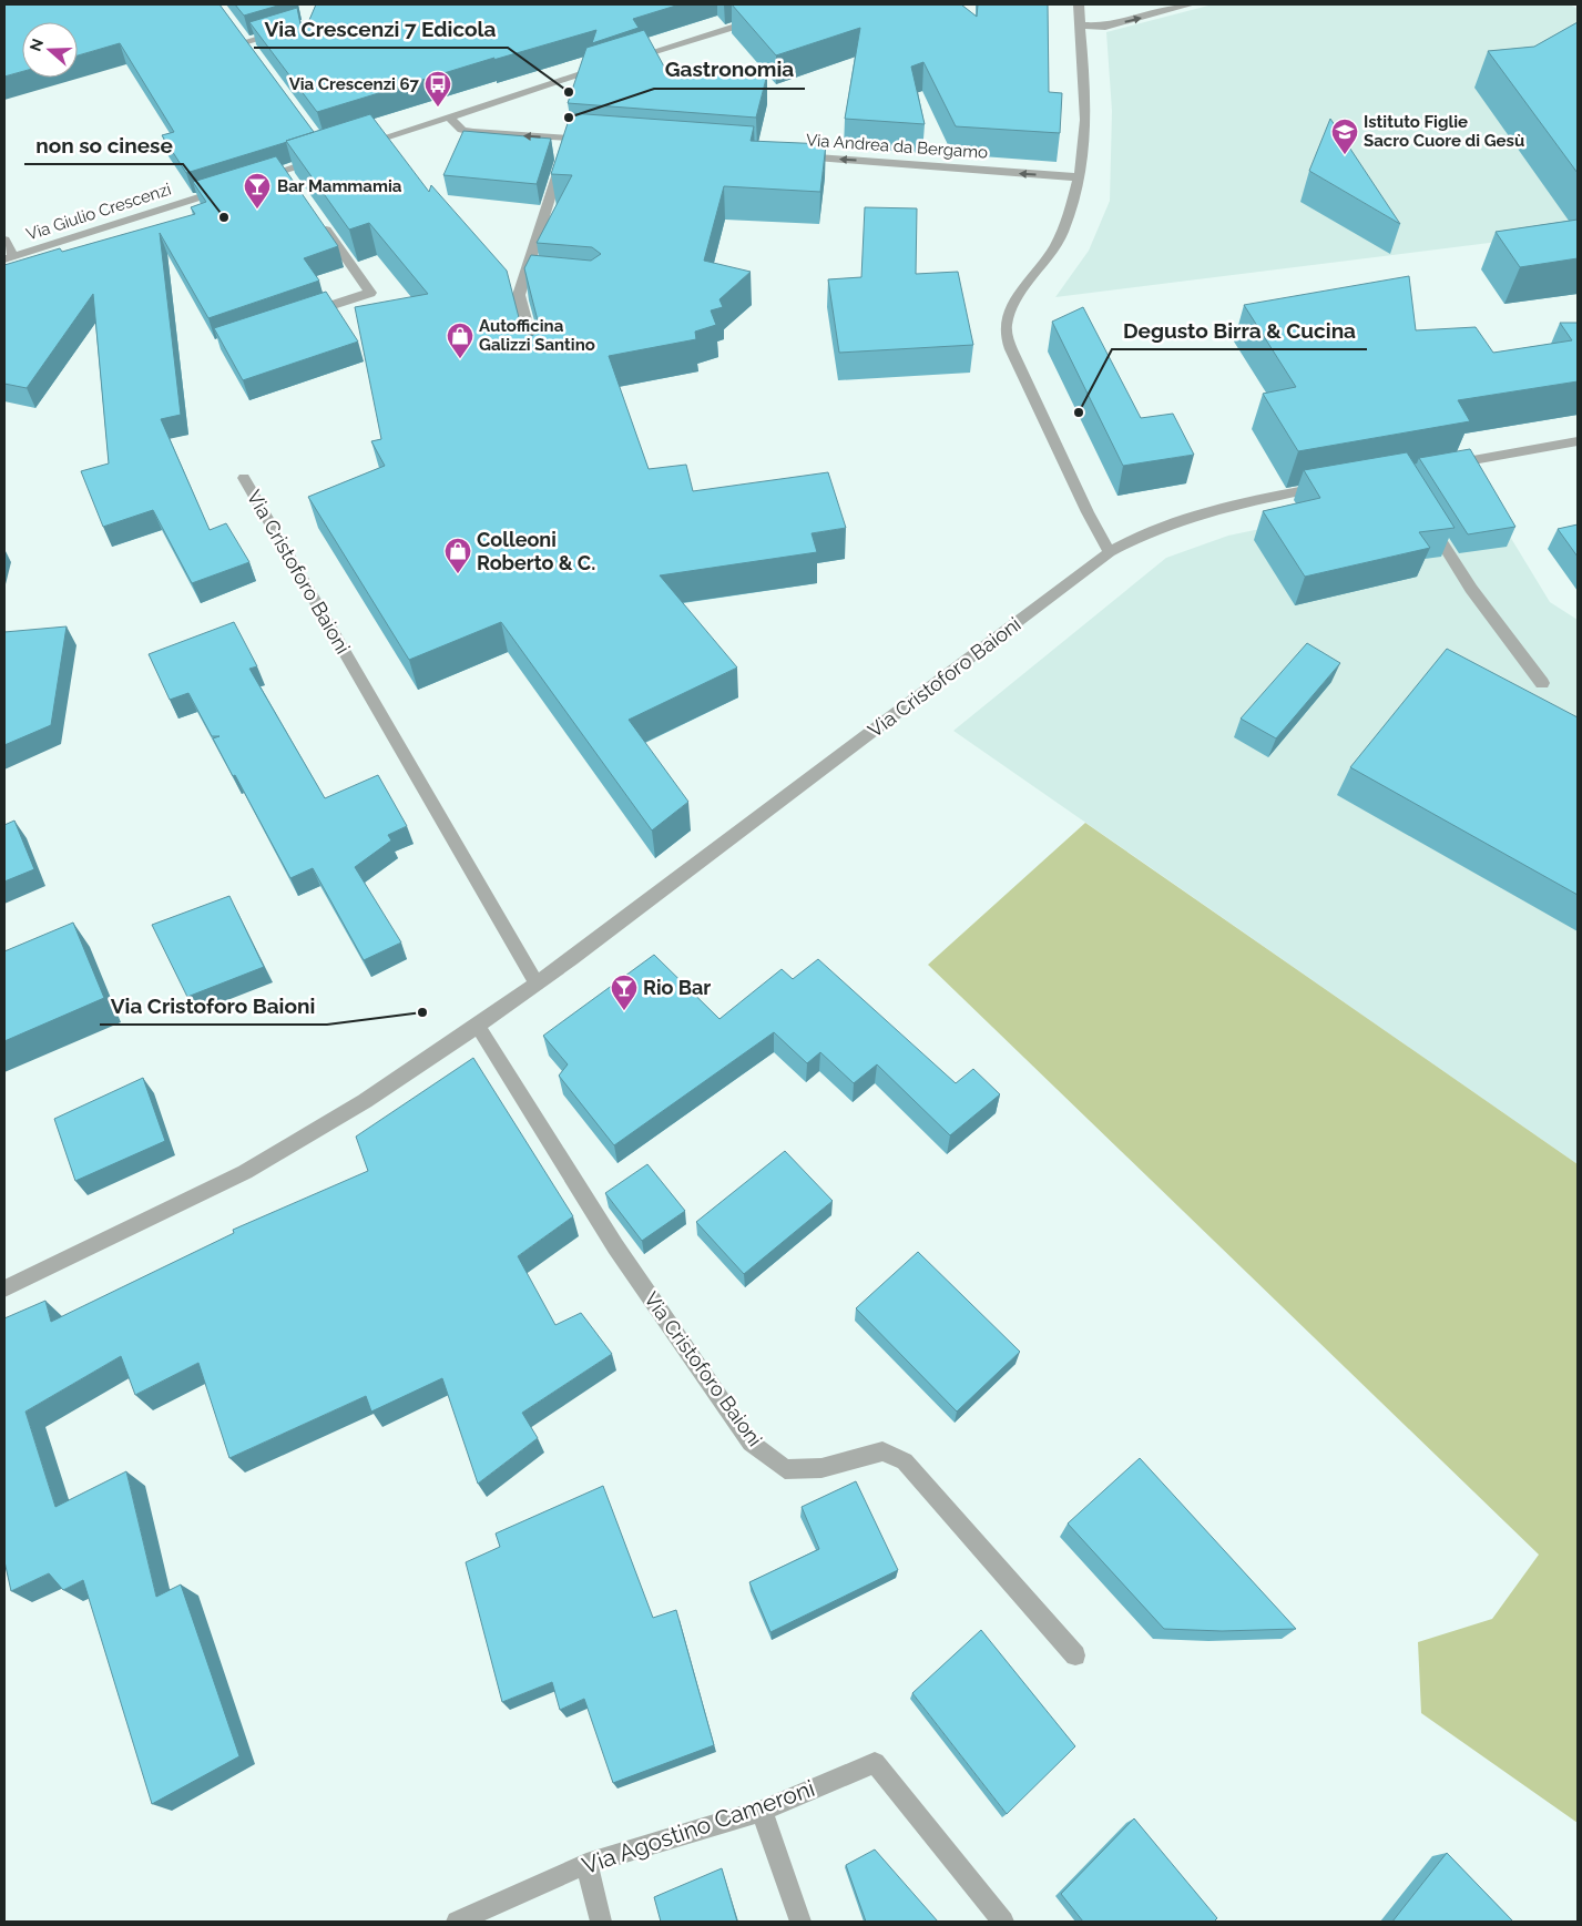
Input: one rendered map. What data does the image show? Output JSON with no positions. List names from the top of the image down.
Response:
{
  "streets": {
    "street": [
      "Via Andrea da Bergamo",
      "Via Giulio Crescenzi",
      "Via Cristoforo Baioni",
      "Via Agostino Cameroni"
    ]
  },
  "one_way": ["Via Andrea da Bergamo"],
  "places": {
    "other": [
      "Via Crescenzi 7 Edicola",
      "Gastronomia",
      "non so cinese",
      "Degusto Birra & Cucina",
      "Via Cristoforo Baioni"
    ],
    "bus stop": ["Via Crescenzi 67"],
    "school or university": ["Istituto Figlie Sacro Cuore di Gesù"],
    "bar": ["Bar Mammamia", "Rio Bar"],
    "shop": ["Autofficina Galizzi Santino", "Colleoni Roberto & C."]
  },
  "north": "left"
}
